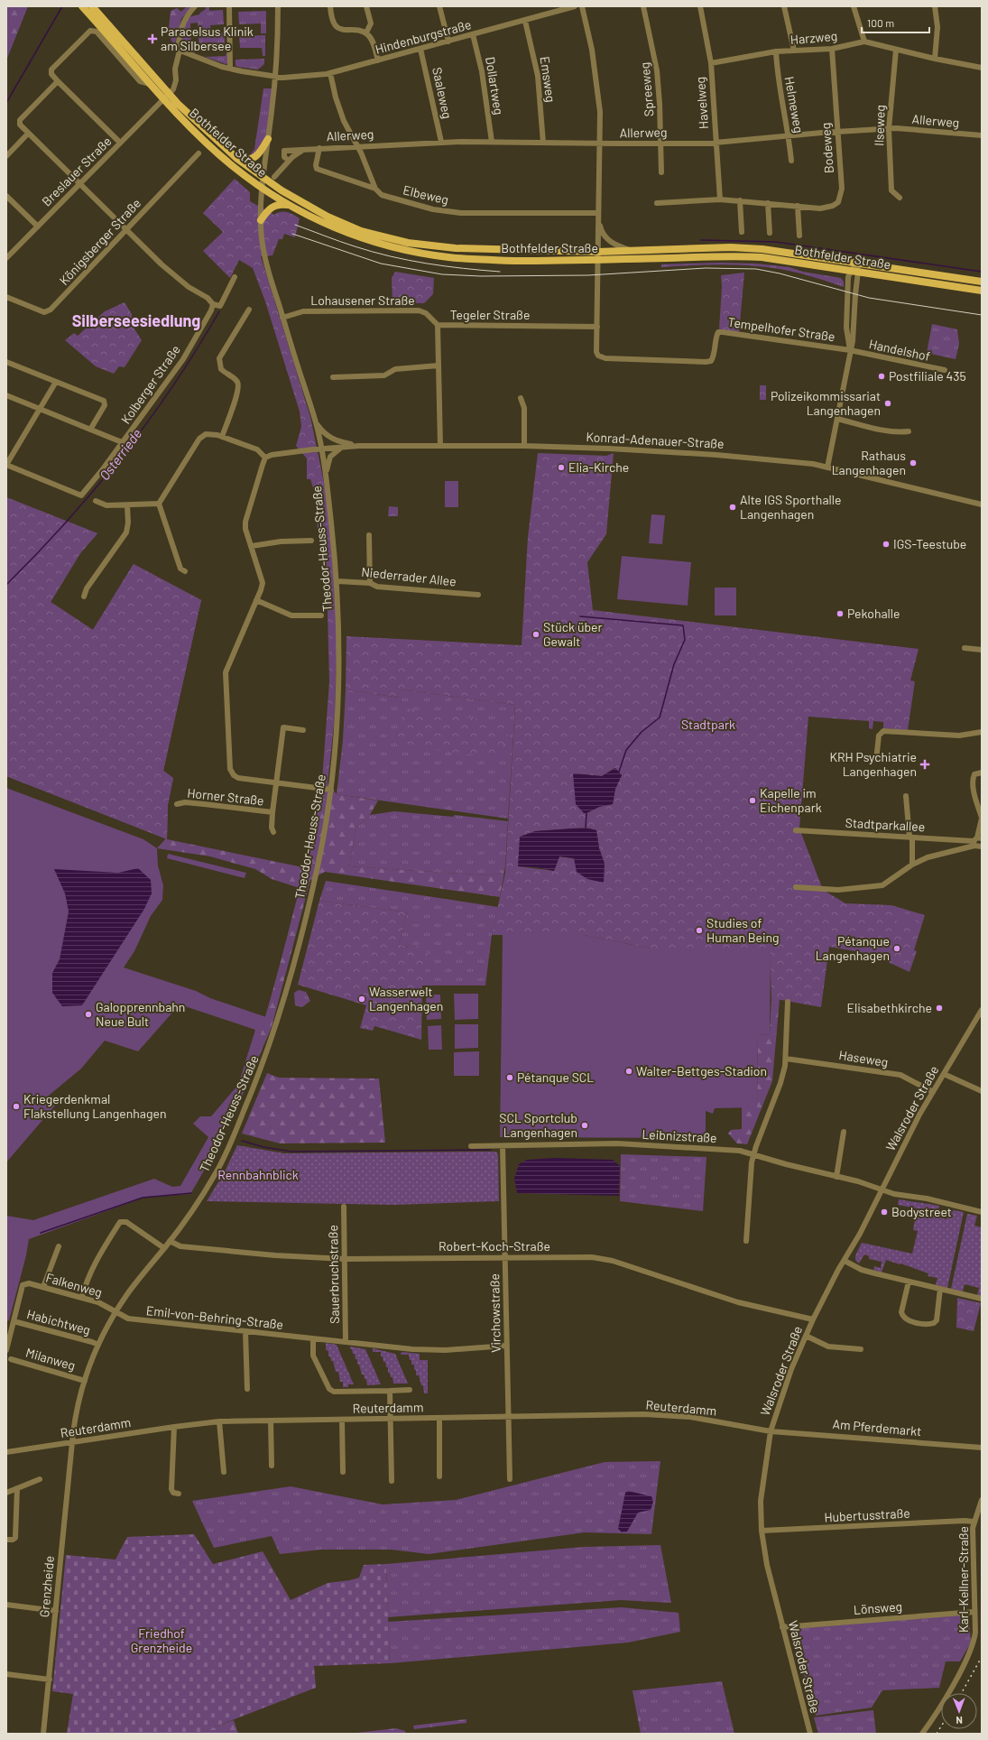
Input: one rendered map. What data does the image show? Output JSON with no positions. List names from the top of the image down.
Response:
{
  "streets": {
    "main road": ["Bothfelder Straße"],
    "street": [
      "Hindenburgstraße",
      "Harzweg",
      "Emsweg",
      "Dollartweg",
      "Spreeweg",
      "Saaleweg",
      "Havelweg",
      "Helmeweg",
      "Allerweg",
      "Ilseweg",
      "Bodeweg",
      "Breslauer Straße",
      "Elbeweg",
      "Königsberger Straße",
      "Lohausener Straße",
      "Tegeler Straße",
      "Tempelhofer Straße",
      "Handelshof",
      "Kolberger Straße",
      "Konrad-Adenauer-Straße",
      "Theodor-Heuss-Straße",
      "Niederrader Allee",
      "Horner Straße",
      "Stadtparkallee",
      "Haseweg",
      "Walsroder Straße",
      "Leibnizstraße",
      "Robert-Koch-Straße",
      "Sauerbruchstraße",
      "Falkenweg",
      "Virchowstraße",
      "Emil-von-Behring-Straße",
      "Habichtweg",
      "Milanweg",
      "Reuterdamm",
      "Am Pferdemarkt",
      "Hubertusstraße",
      "Karl-Kellner-Straße",
      "Grenzheide",
      "Lönsweg"
    ]
  },
  "crossings": [
    ["Hindenburgstraße", "Emsweg"],
    ["Hindenburgstraße", "Dollartweg"],
    ["Hindenburgstraße", "Saaleweg"],
    ["Hindenburgstraße", "Theodor-Heuss-Straße"],
    ["Harzweg", "Havelweg"],
    ["Harzweg", "Helmeweg"],
    ["Harzweg", "Ilseweg"],
    ["Harzweg", "Bodeweg"],
    ["Emsweg", "Allerweg"],
    ["Dollartweg", "Allerweg"],
    ["Spreeweg", "Allerweg"],
    ["Saaleweg", "Allerweg"],
    ["Havelweg", "Allerweg"],
    ["Havelweg", "Bodeweg"],
    ["Helmeweg", "Allerweg"],
    ["Allerweg", "Ilseweg"],
    ["Allerweg", "Bodeweg"],
    ["Allerweg", "Elbeweg"],
    ["Allerweg", "Tempelhofer Straße"],
    ["Bothfelder Straße", "Breslauer Straße"],
    ["Bothfelder Straße", "Tempelhofer Straße"],
    ["Bothfelder Straße", "Theodor-Heuss-Straße"],
    ["Elbeweg", "Tempelhofer Straße"],
    ["Lohausener Straße", "Tegeler Straße"],
    ["Lohausener Straße", "Theodor-Heuss-Straße"],
    ["Tegeler Straße", "Tempelhofer Straße"],
    ["Tegeler Straße", "Konrad-Adenauer-Straße"],
    ["Tempelhofer Straße", "Handelshof"],
    ["Konrad-Adenauer-Straße", "Theodor-Heuss-Straße"],
    ["Theodor-Heuss-Straße", "Niederrader Allee"],
    ["Theodor-Heuss-Straße", "Robert-Koch-Straße"],
    ["Theodor-Heuss-Straße", "Falkenweg"],
    ["Theodor-Heuss-Straße", "Emil-von-Behring-Straße"],
    ["Theodor-Heuss-Straße", "Habichtweg"],
    ["Theodor-Heuss-Straße", "Milanweg"],
    ["Theodor-Heuss-Straße", "Reuterdamm"],
    ["Theodor-Heuss-Straße", "Grenzheide"],
    ["Haseweg", "Walsroder Straße"],
    ["Walsroder Straße", "Leibnizstraße"],
    ["Walsroder Straße", "Robert-Koch-Straße"],
    ["Walsroder Straße", "Reuterdamm"],
    ["Walsroder Straße", "Am Pferdemarkt"],
    ["Walsroder Straße", "Hubertusstraße"],
    ["Walsroder Straße", "Lönsweg"],
    ["Leibnizstraße", "Virchowstraße"],
    ["Robert-Koch-Straße", "Sauerbruchstraße"],
    ["Robert-Koch-Straße", "Virchowstraße"],
    ["Sauerbruchstraße", "Emil-von-Behring-Straße"],
    ["Falkenweg", "Emil-von-Behring-Straße"],
    ["Falkenweg", "Habichtweg"],
    ["Virchowstraße", "Emil-von-Behring-Straße"],
    ["Virchowstraße", "Reuterdamm"],
    ["Reuterdamm", "Am Pferdemarkt"],
    ["Reuterdamm", "Grenzheide"],
    ["Hubertusstraße", "Karl-Kellner-Straße"],
    ["Karl-Kellner-Straße", "Lönsweg"]
  ],
  "districts": ["Silberseesiedlung"],
  "water": ["Osterriede"],
  "parks": ["Stadtpark", "Rennbahnblick", "Friedhof Grenzheide"],
  "places": {
    "health": ["Paracelsus Klinik am Silbersee", "KRH Psychiatrie Langenhagen"],
    "other": [
      "Postfiliale 435",
      "Polizeikommissariat Langenhagen",
      "Rathaus Langenhagen",
      "Elia-Kirche",
      "Alte IGS Sporthalle Langenhagen",
      "IGS-Teestube",
      "Pekohalle",
      "Stück über Gewalt",
      "Kapelle im Eichenpark",
      "Studies of Human Being",
      "Pétanque Langenhagen",
      "Wasserwelt Langenhagen",
      "Elisabethkirche",
      "Galopprennbahn Neue Bult",
      "Walter-Bettges-Stadion",
      "Pétanque SCL",
      "Kriegerdenkmal Flakstellung Langenhagen",
      "SCL Sportclub Langenhagen",
      "Bodystreet"
    ]
  },
  "scale_bar": "100 m",
  "north": "bottom"
}
